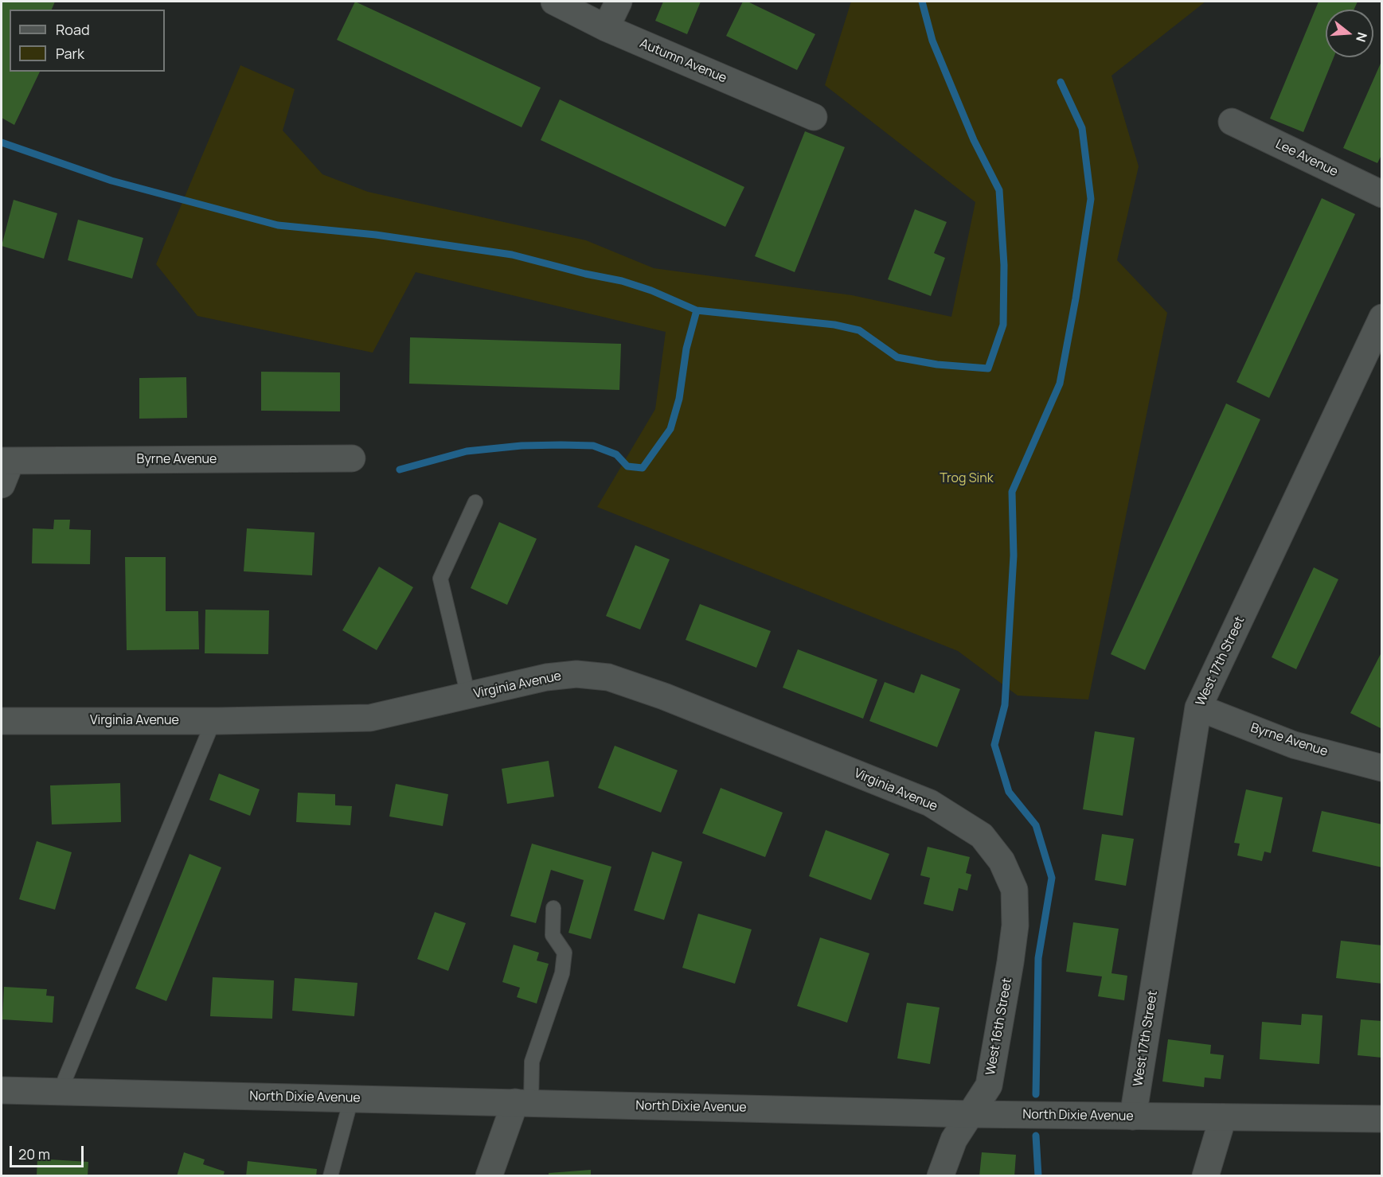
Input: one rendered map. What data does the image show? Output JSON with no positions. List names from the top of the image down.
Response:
{
  "streets": {
    "street": [
      "Autumn Avenue",
      "Lee Avenue",
      "Byrne Avenue",
      "West 17th Street",
      "Virginia Avenue",
      "West 16th Street",
      "North Dixie Avenue"
    ]
  },
  "crossings": [
    ["Byrne Avenue", "West 17th Street"],
    ["West 17th Street", "North Dixie Avenue"],
    ["Virginia Avenue", "West 16th Street"],
    ["West 16th Street", "North Dixie Avenue"]
  ],
  "parks": ["Trog Sink"],
  "legend": ["Road", "Park"],
  "scale_bar": "20 m",
  "north": "right"
}
